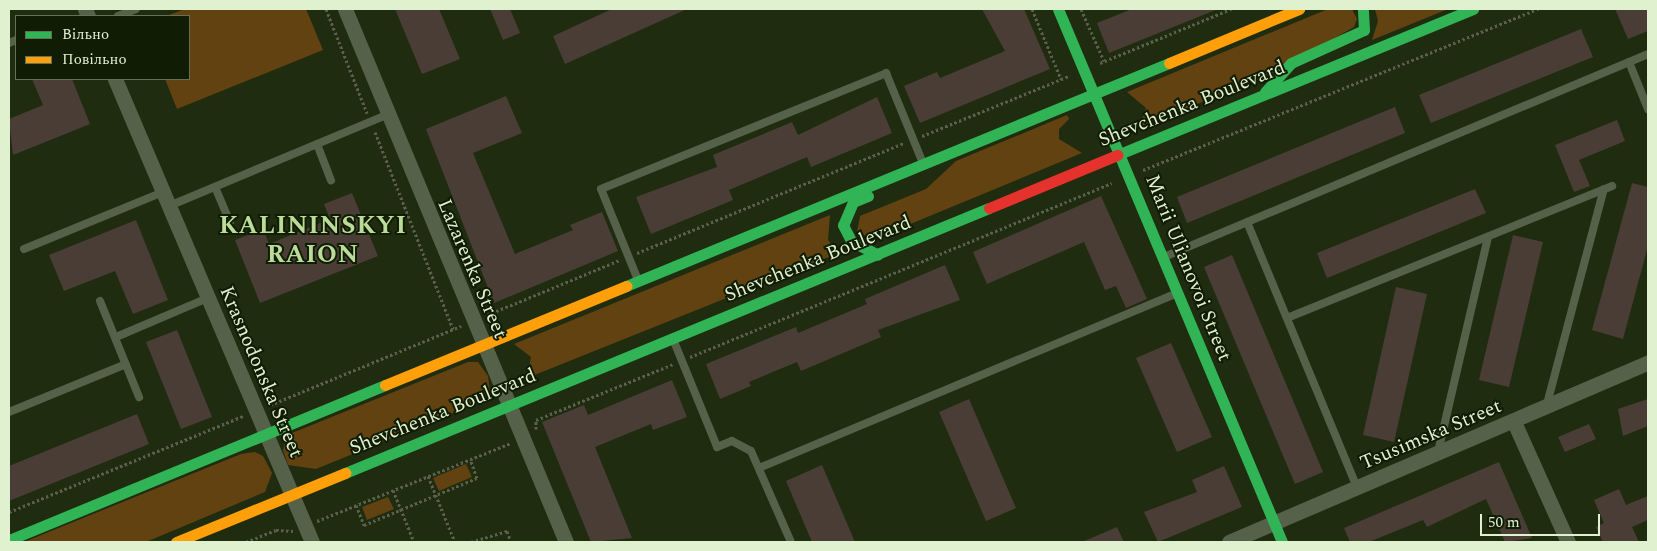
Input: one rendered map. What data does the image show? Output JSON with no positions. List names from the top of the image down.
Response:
{
  "streets": {
    "main road": ["Shevchenka Boulevard", "Marii Ulianovoi Street"],
    "street": ["Lazarenka Street", "Krasnodonska Street", "Tsusimska Street"]
  },
  "crossings": [
    ["Shevchenka Boulevard", "Marii Ulianovoi Street"],
    ["Shevchenka Boulevard", "Lazarenka Street"],
    ["Shevchenka Boulevard", "Krasnodonska Street"],
    ["Marii Ulianovoi Street", "Tsusimska Street"]
  ],
  "districts": ["KALININSKYI RAION"],
  "legend": ["Вільно", "Повільно"],
  "scale_bar": "50 m"
}
